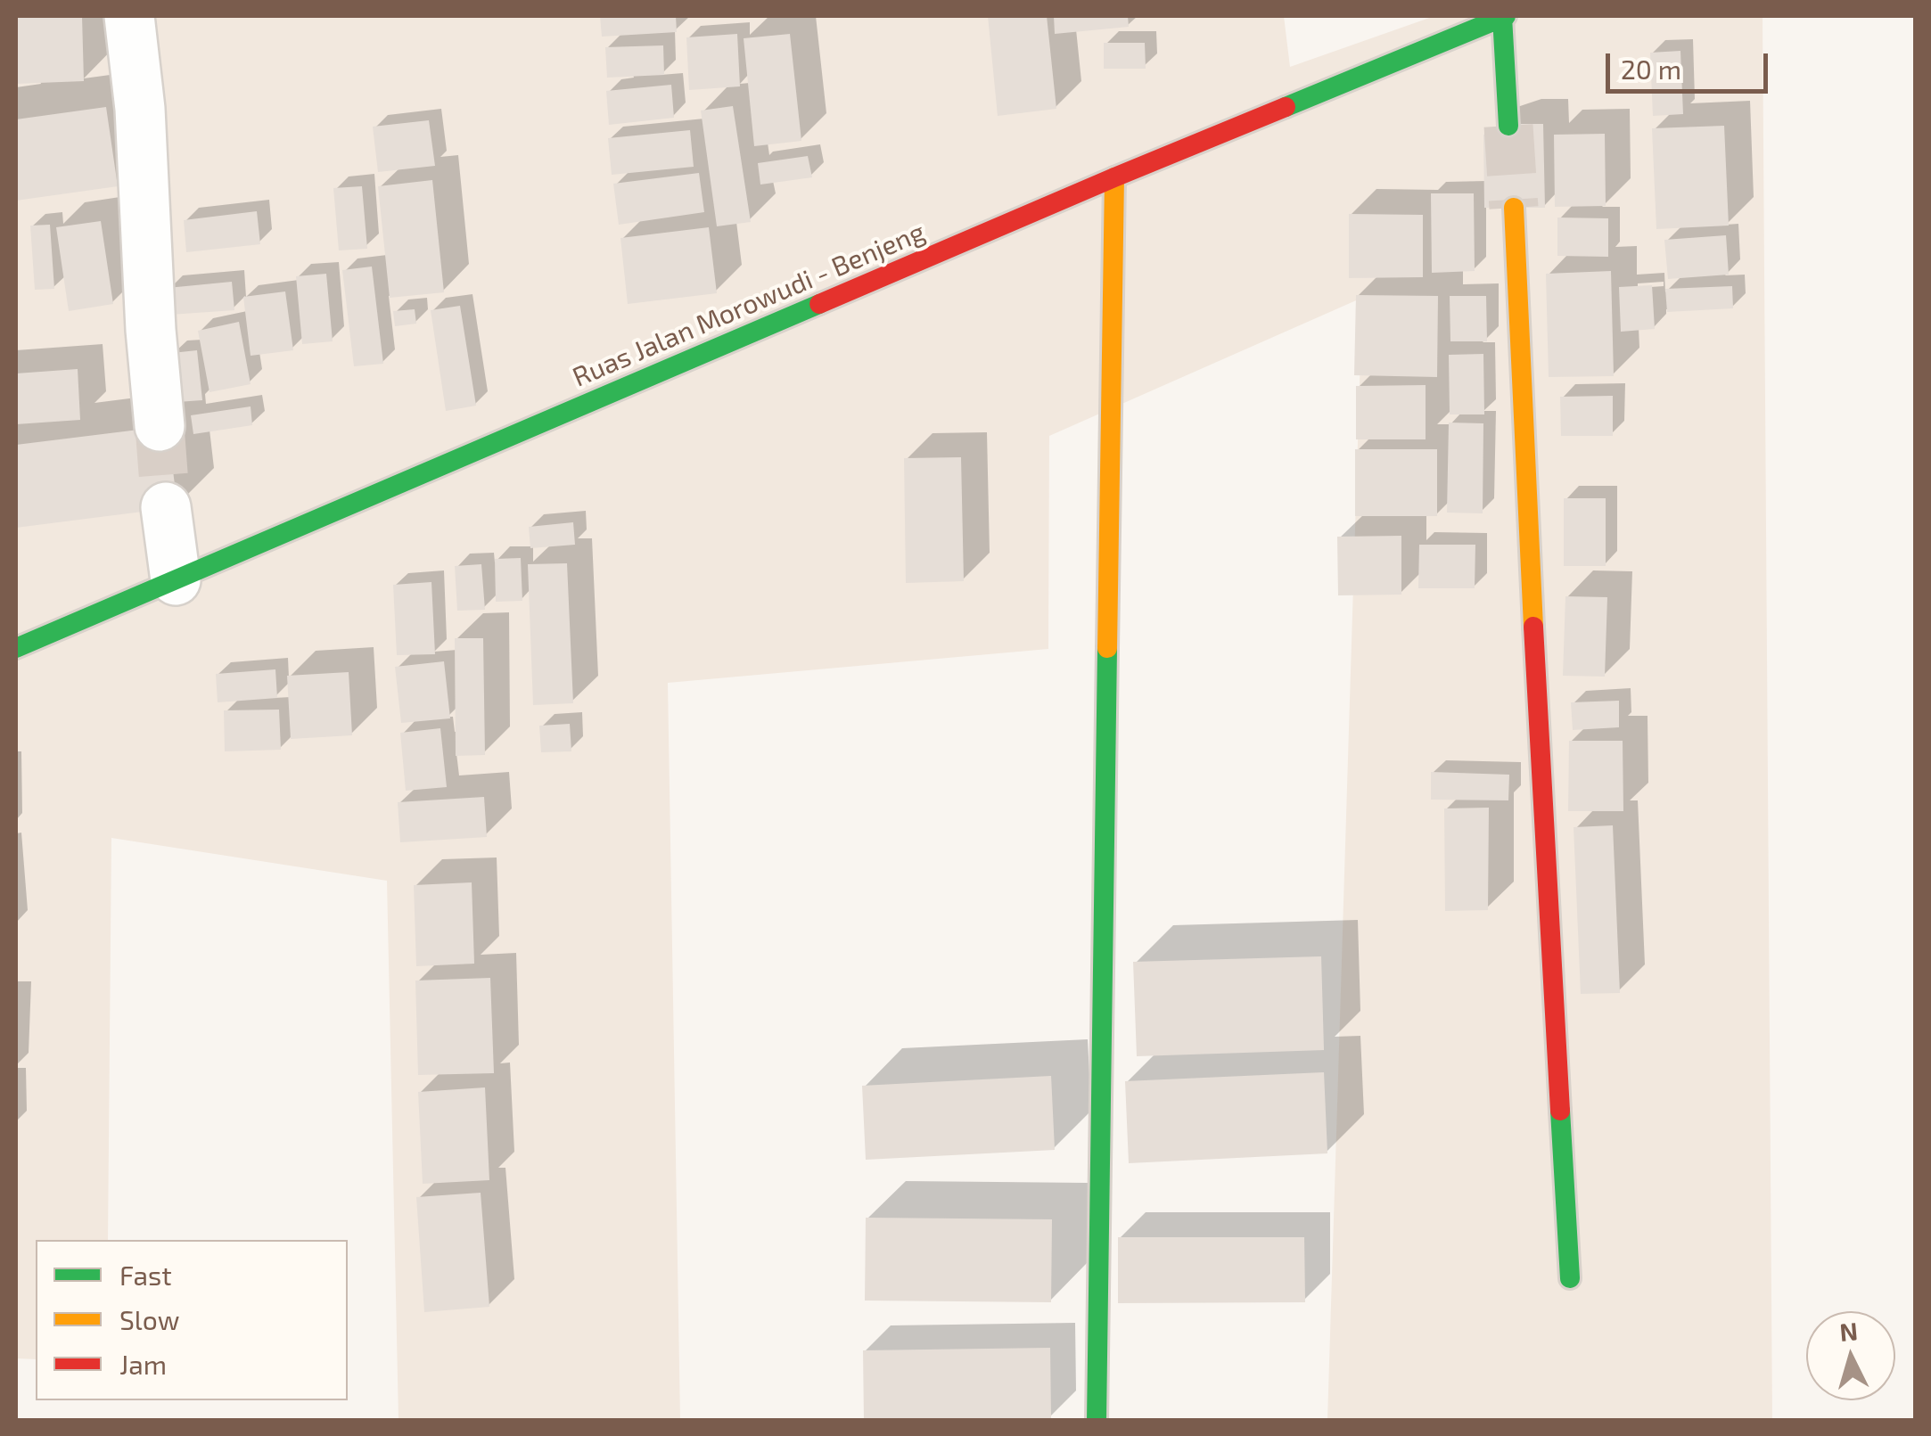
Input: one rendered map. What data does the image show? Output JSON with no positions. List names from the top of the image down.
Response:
{
  "streets": {
    "street": ["Ruas Jalan Morowudi - Benjeng"]
  },
  "legend": ["Fast", "Slow", "Jam"],
  "scale_bar": "20 m",
  "north": "top"
}
